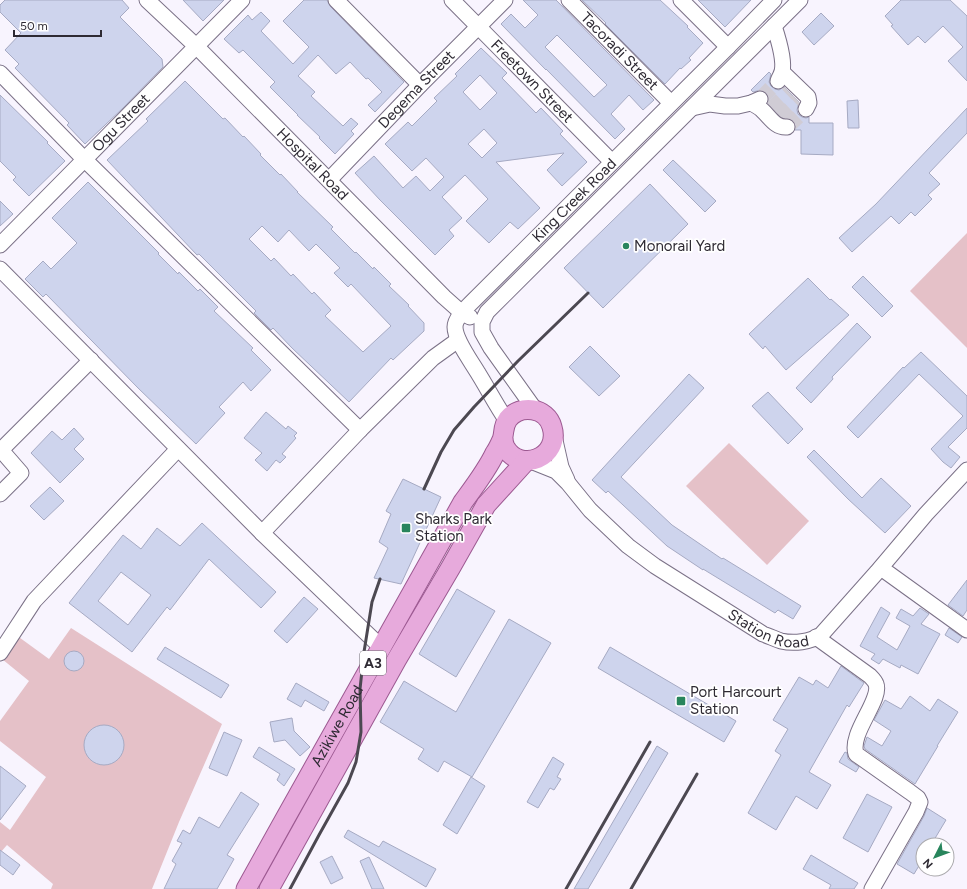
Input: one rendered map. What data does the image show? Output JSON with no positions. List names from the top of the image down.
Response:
{
  "streets": {
    "main road": ["A3", "Azikiwe Road"],
    "street": [
      "Tacoradi Street",
      "Freetown Street",
      "Degema Street",
      "Ogu Street",
      "Hospital Road",
      "King Creek Road",
      "Station Road"
    ]
  },
  "crossings": [
    ["Tacoradi Street", "King Creek Road"],
    ["Freetown Street", "Degema Street"],
    ["Freetown Street", "King Creek Road"],
    ["Degema Street", "Hospital Road"],
    ["Ogu Street", "Hospital Road"],
    ["Hospital Road", "King Creek Road"],
    ["King Creek Road", "Station Road"],
    ["King Creek Road", "A3"],
    ["King Creek Road", "Azikiwe Road"],
    ["Station Road", "A3"],
    ["Station Road", "Azikiwe Road"],
    ["A3", "Azikiwe Road"]
  ],
  "places": {
    "other": ["Monorail Yard"],
    "transit": ["Sharks Park Station", "Port Harcourt Station"]
  },
  "scale_bar": "50 m",
  "north": "bottom left"
}
